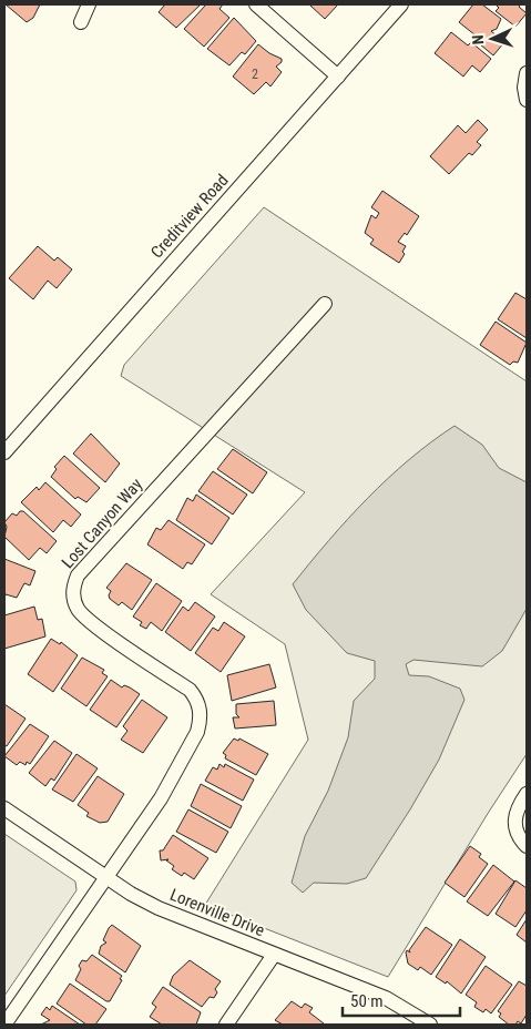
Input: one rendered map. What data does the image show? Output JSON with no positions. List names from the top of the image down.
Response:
{
  "streets": {
    "street": ["Creditview Road", "Lost Canyon Way", "Lorenville Drive"]
  },
  "crossings": [
    ["Lost Canyon Way", "Lorenville Drive"]
  ],
  "house_numbers": ["2"],
  "scale_bar": "50 m",
  "north": "left"
}
